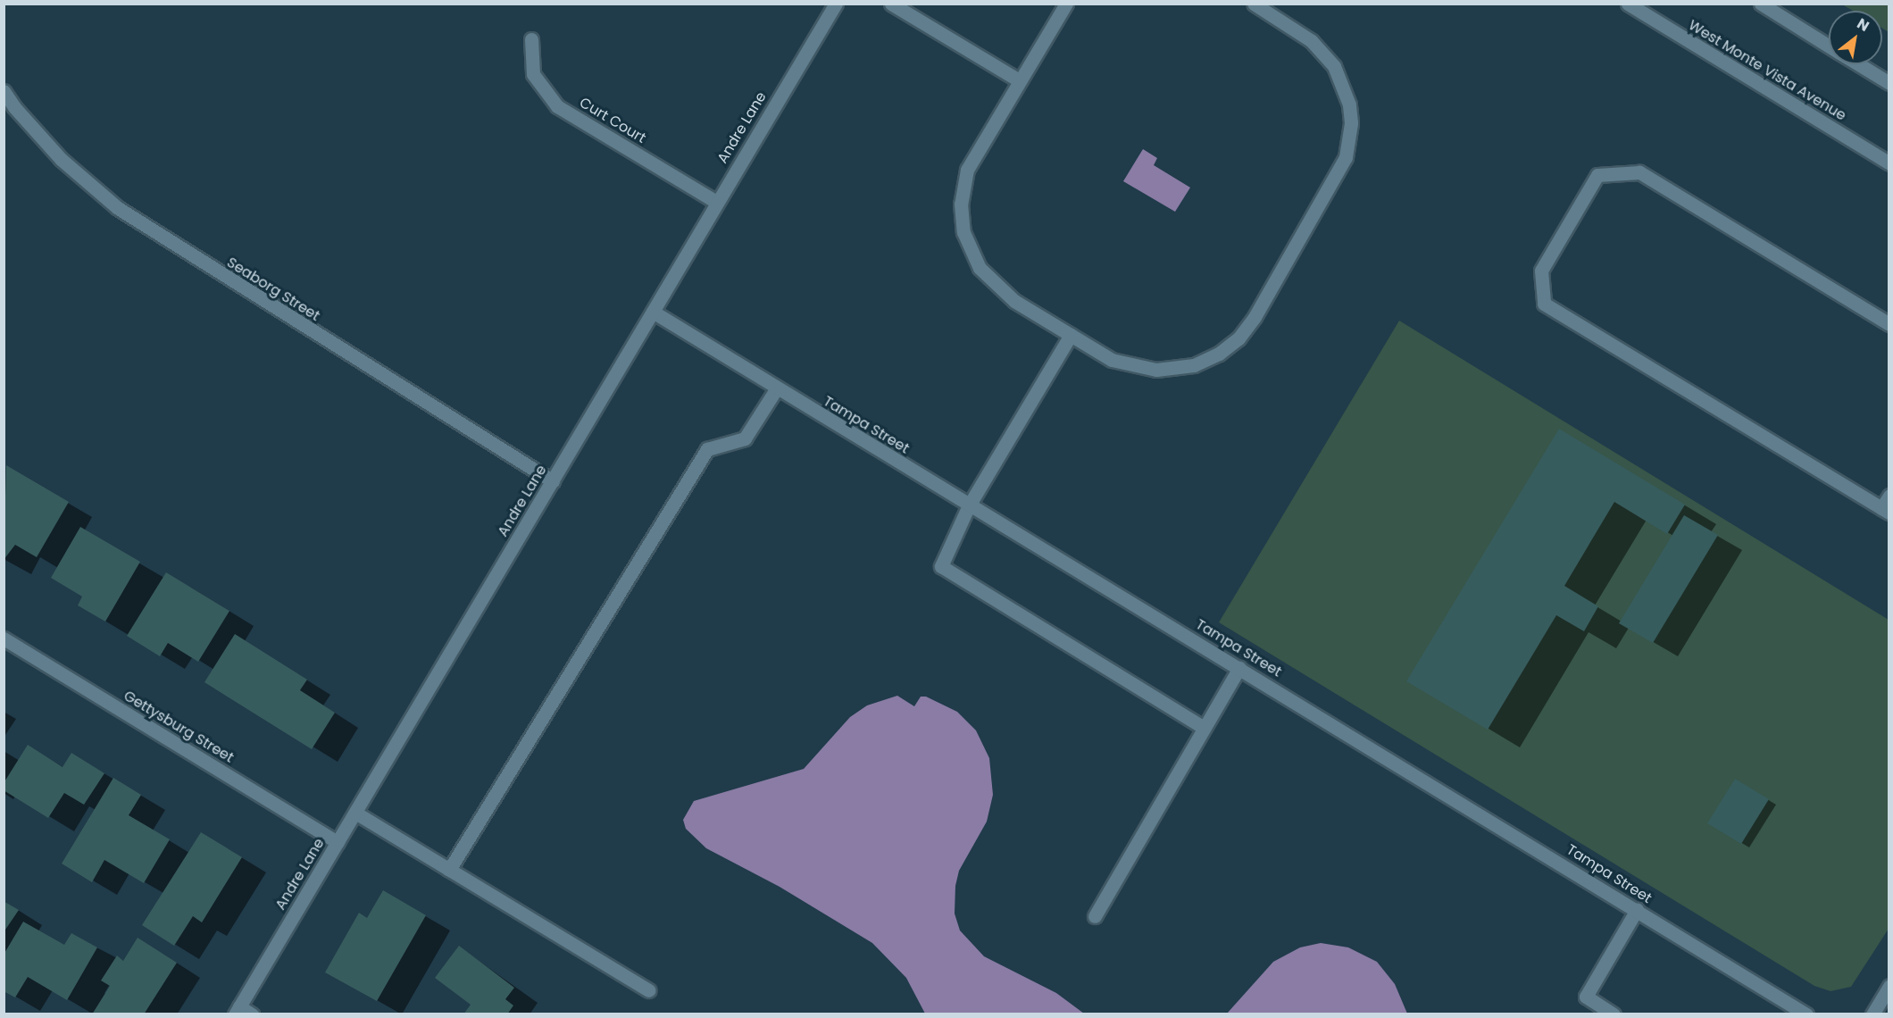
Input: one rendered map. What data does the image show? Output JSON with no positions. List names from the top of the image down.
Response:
{
  "streets": {
    "street": [
      "West Monte Vista Avenue",
      "Curt Court",
      "Andre Lane",
      "Seaborg Street",
      "Tampa Street",
      "Gettysburg Street"
    ]
  },
  "crossings": [
    ["Curt Court", "Andre Lane"],
    ["Andre Lane", "Seaborg Street"],
    ["Andre Lane", "Tampa Street"],
    ["Andre Lane", "Gettysburg Street"]
  ],
  "north": "top right"
}
